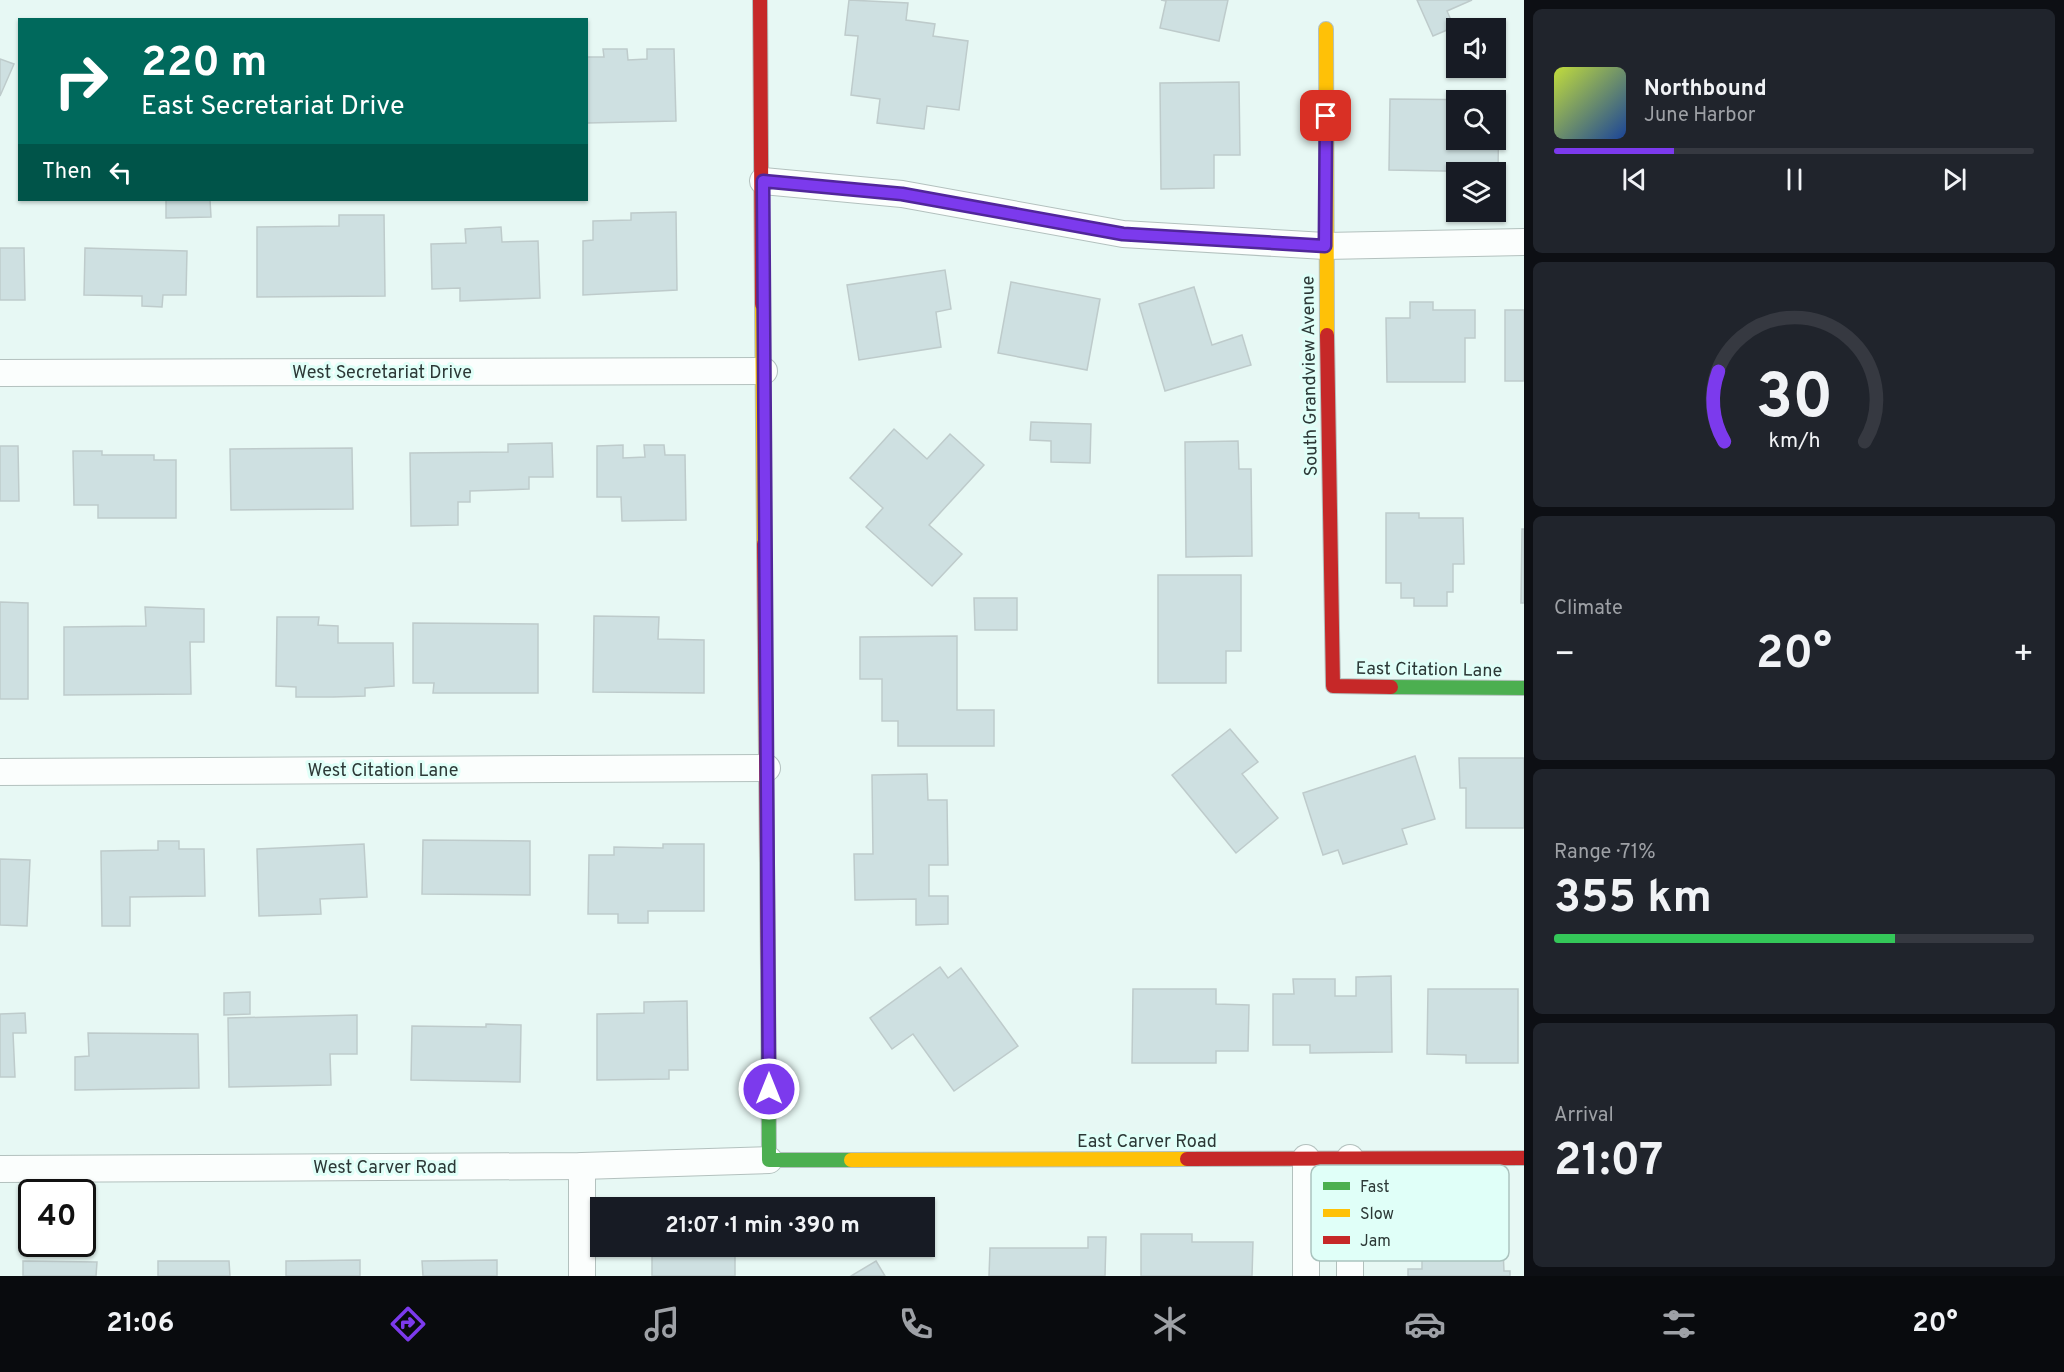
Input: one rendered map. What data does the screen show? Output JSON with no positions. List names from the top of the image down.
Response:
{
  "streets": {
    "street": [
      "West Secretariat Drive",
      "South Grandview Avenue",
      "East Citation Lane",
      "West Citation Lane",
      "East Carver Road",
      "West Carver Road"
    ]
  },
  "crossings": [
    ["South Grandview Avenue", "East Citation Lane"],
    ["East Carver Road", "West Carver Road"]
  ],
  "legend": ["Fast", "Slow", "Jam"],
  "page": {
    "turn": ["220 m", "East Secretariat Drive"],
    "song": ["Northbound", "June Harbor"],
    "then": "Then",
    "tile": [
      "Climate",
      ["Range · 71%", "355 km"],
      ["Arrival", "21:07"]
    ],
    "heat": ["−", "20°", "+"],
    "limit": "40",
    "trip": "21:07 · 1 min · 390 m",
    "tabs": ["21:06", "20°"],
    "gauge": ["30", "km/h"]
  }
}
